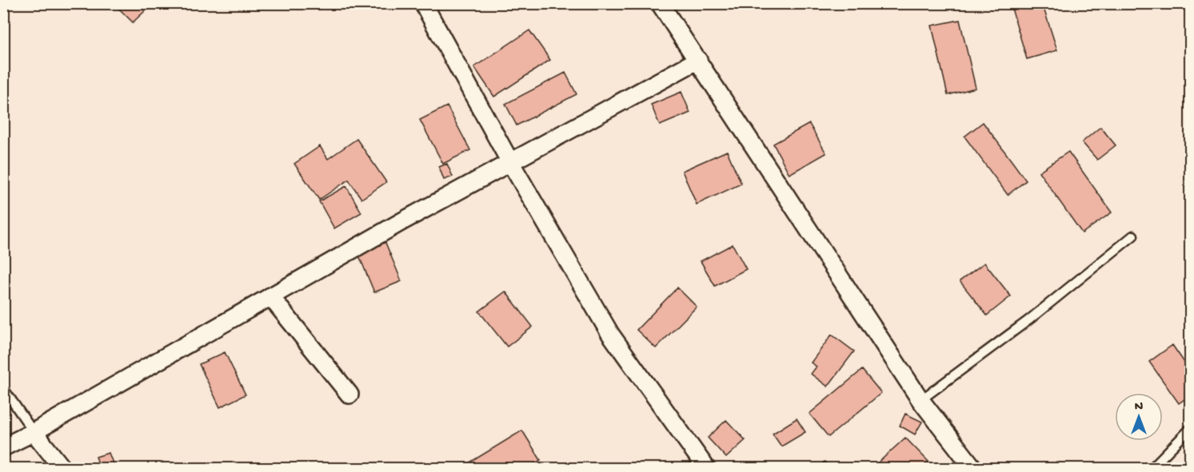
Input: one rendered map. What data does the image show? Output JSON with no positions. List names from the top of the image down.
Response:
{
  "north": "top"
}
